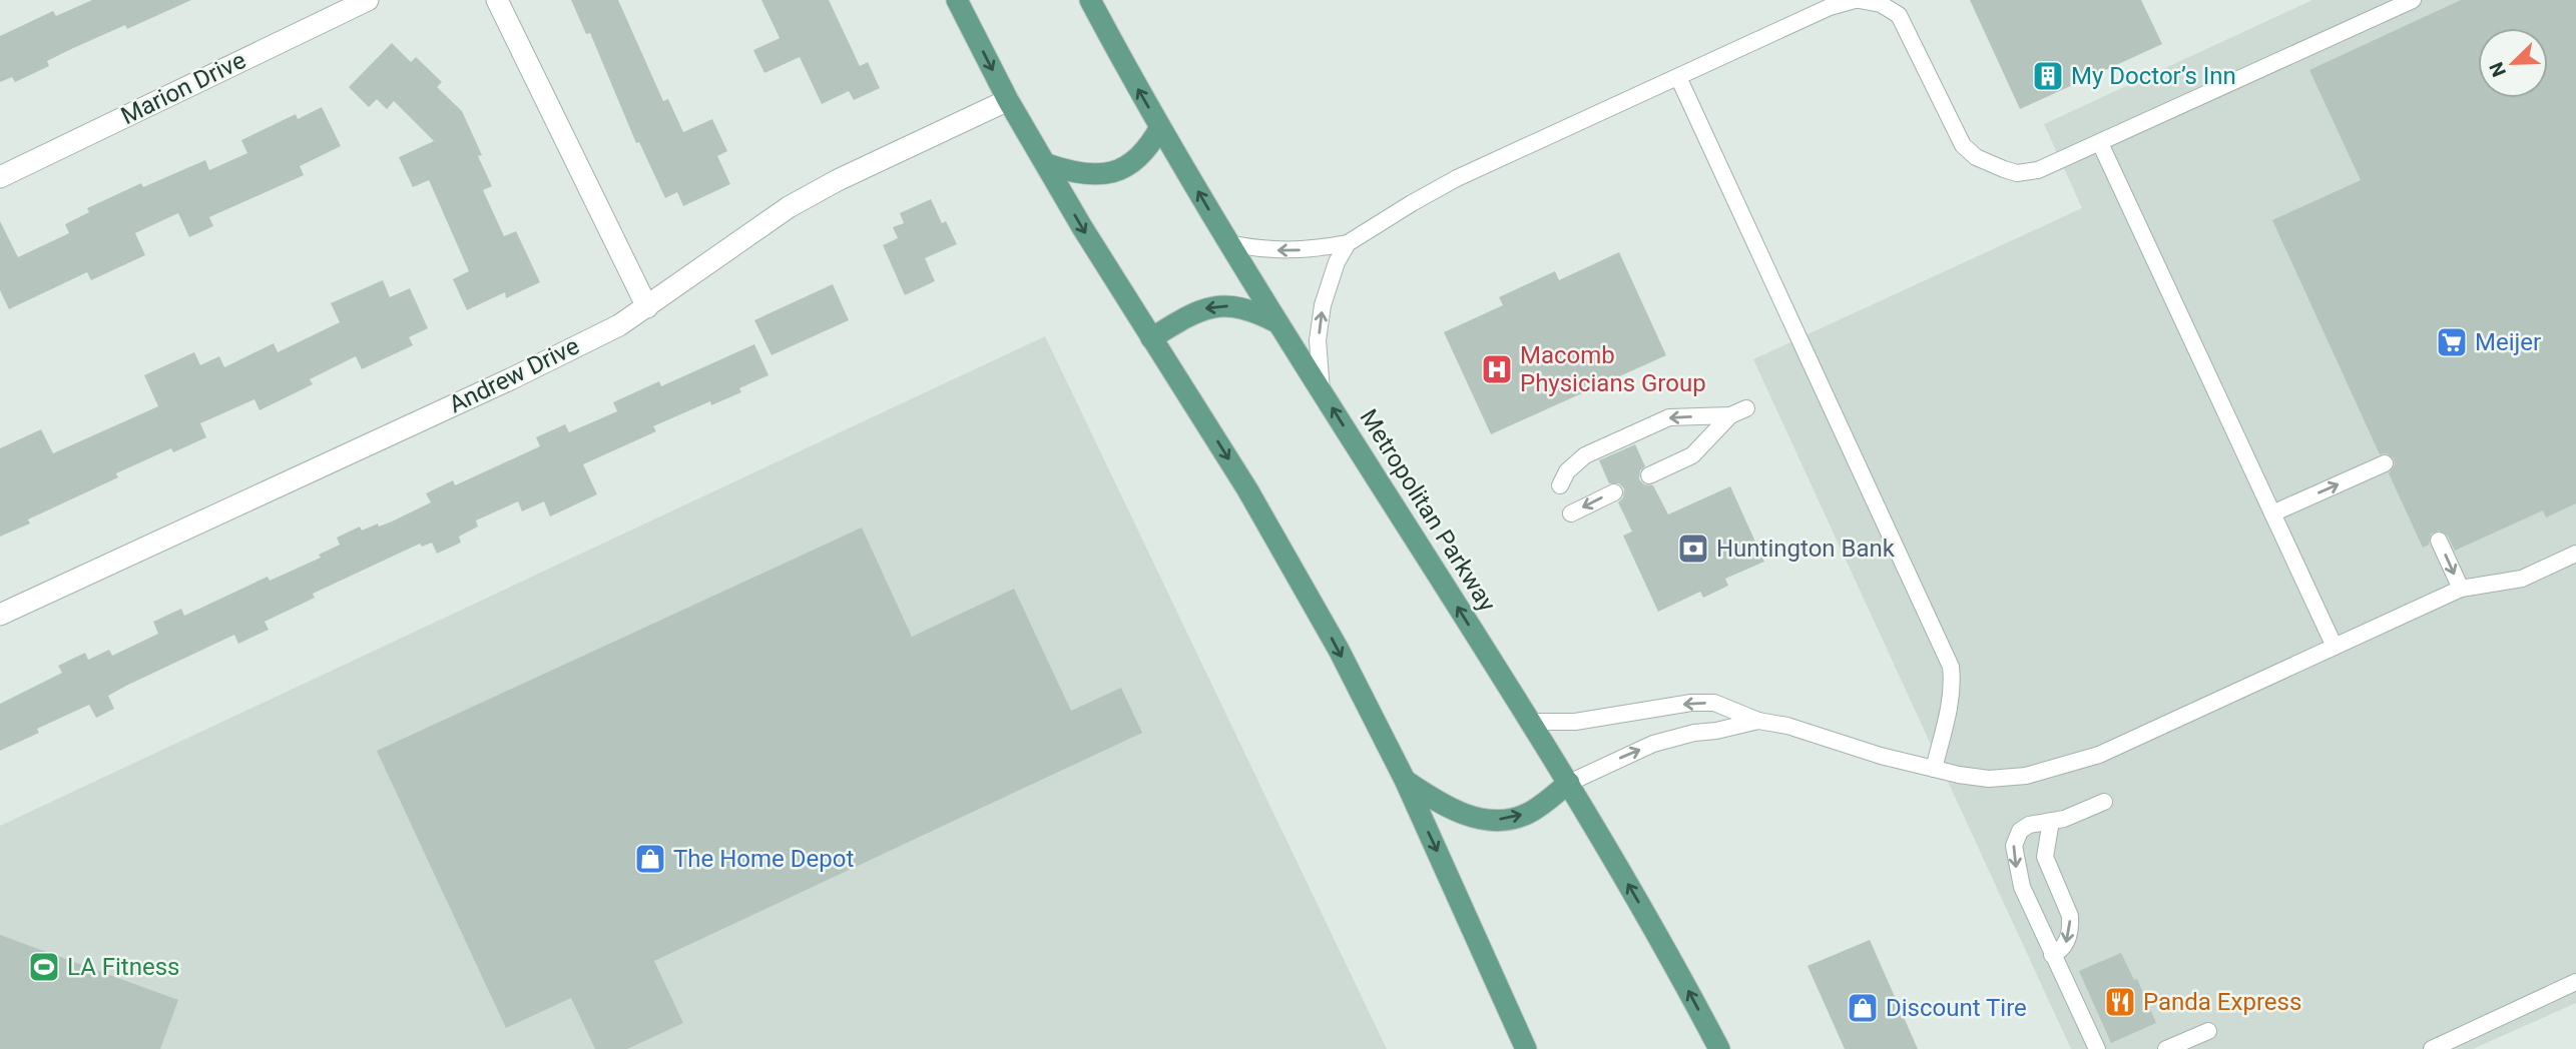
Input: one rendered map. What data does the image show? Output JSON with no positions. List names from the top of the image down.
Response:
{
  "streets": {
    "main road": ["Metropolitan Parkway"],
    "street": ["Marion Drive", "Andrew Drive"]
  },
  "places": {
    "building": ["My Doctor’s Inn"],
    "supermarket": ["Meijer"],
    "hospital": ["Macomb Physicians Group"],
    "bank": ["Huntington Bank"],
    "shop": ["The Home Depot", "Discount Tire"],
    "sports": ["LA Fitness"],
    "restaurant": ["Panda Express"]
  },
  "north": "bottom left"
}
